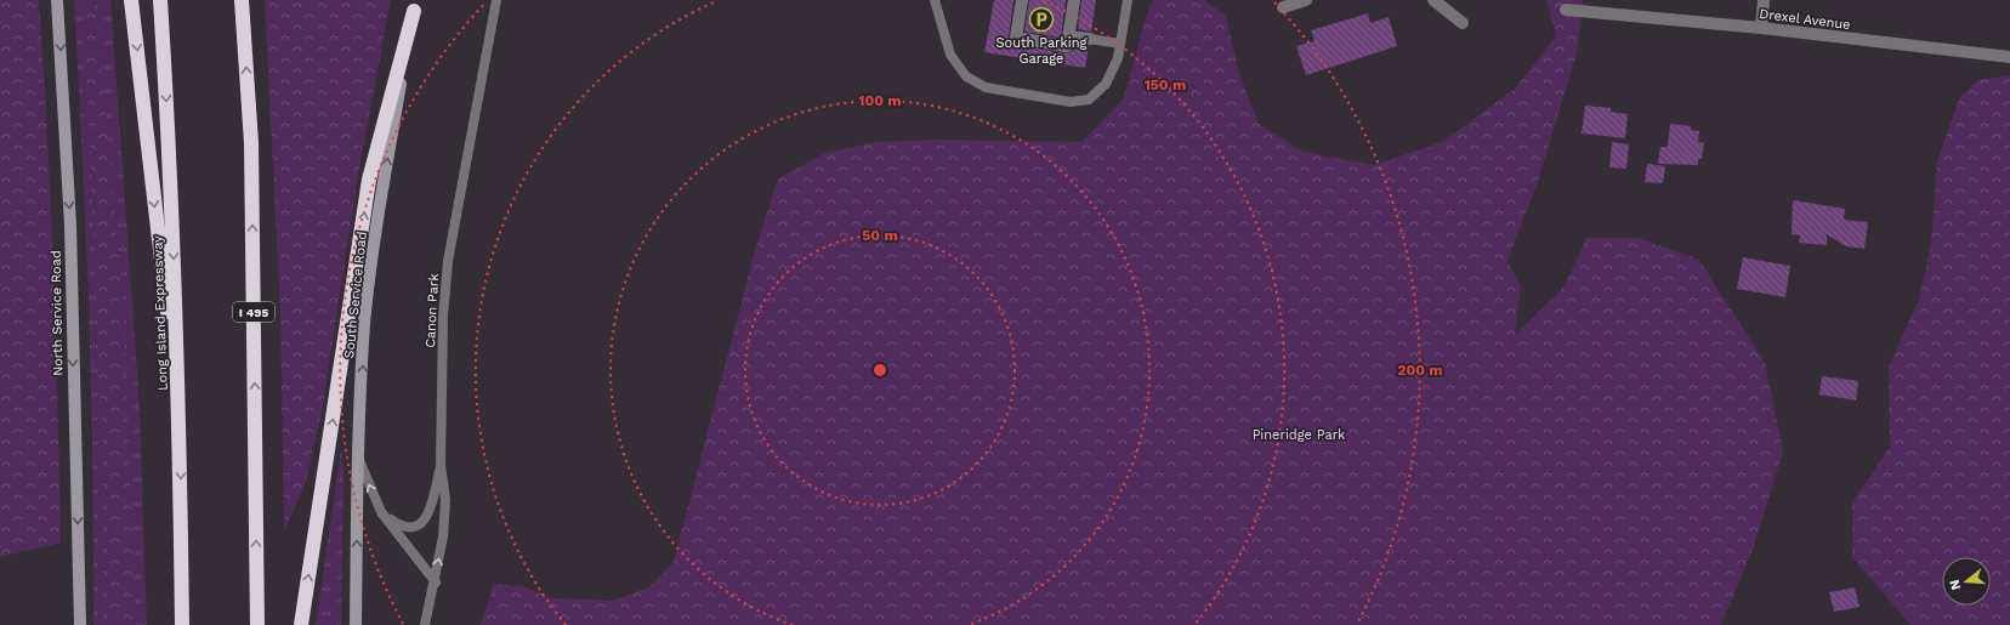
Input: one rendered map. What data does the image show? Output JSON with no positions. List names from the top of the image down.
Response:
{
  "streets": {
    "highway": ["I 495", "Long Island Expressway"],
    "main road": ["South Service Road", "North Service Road"],
    "street": ["Drexel Avenue"],
    "lane": ["Canon Park"]
  },
  "one_way": ["South Service Road", "North Service Road"],
  "parks": ["Pineridge Park"],
  "places": {
    "parking": ["South Parking Garage"]
  },
  "north": "left",
  "rings": [
    "150 m",
    "100 m",
    "50 m",
    "200 m"
  ]
}
